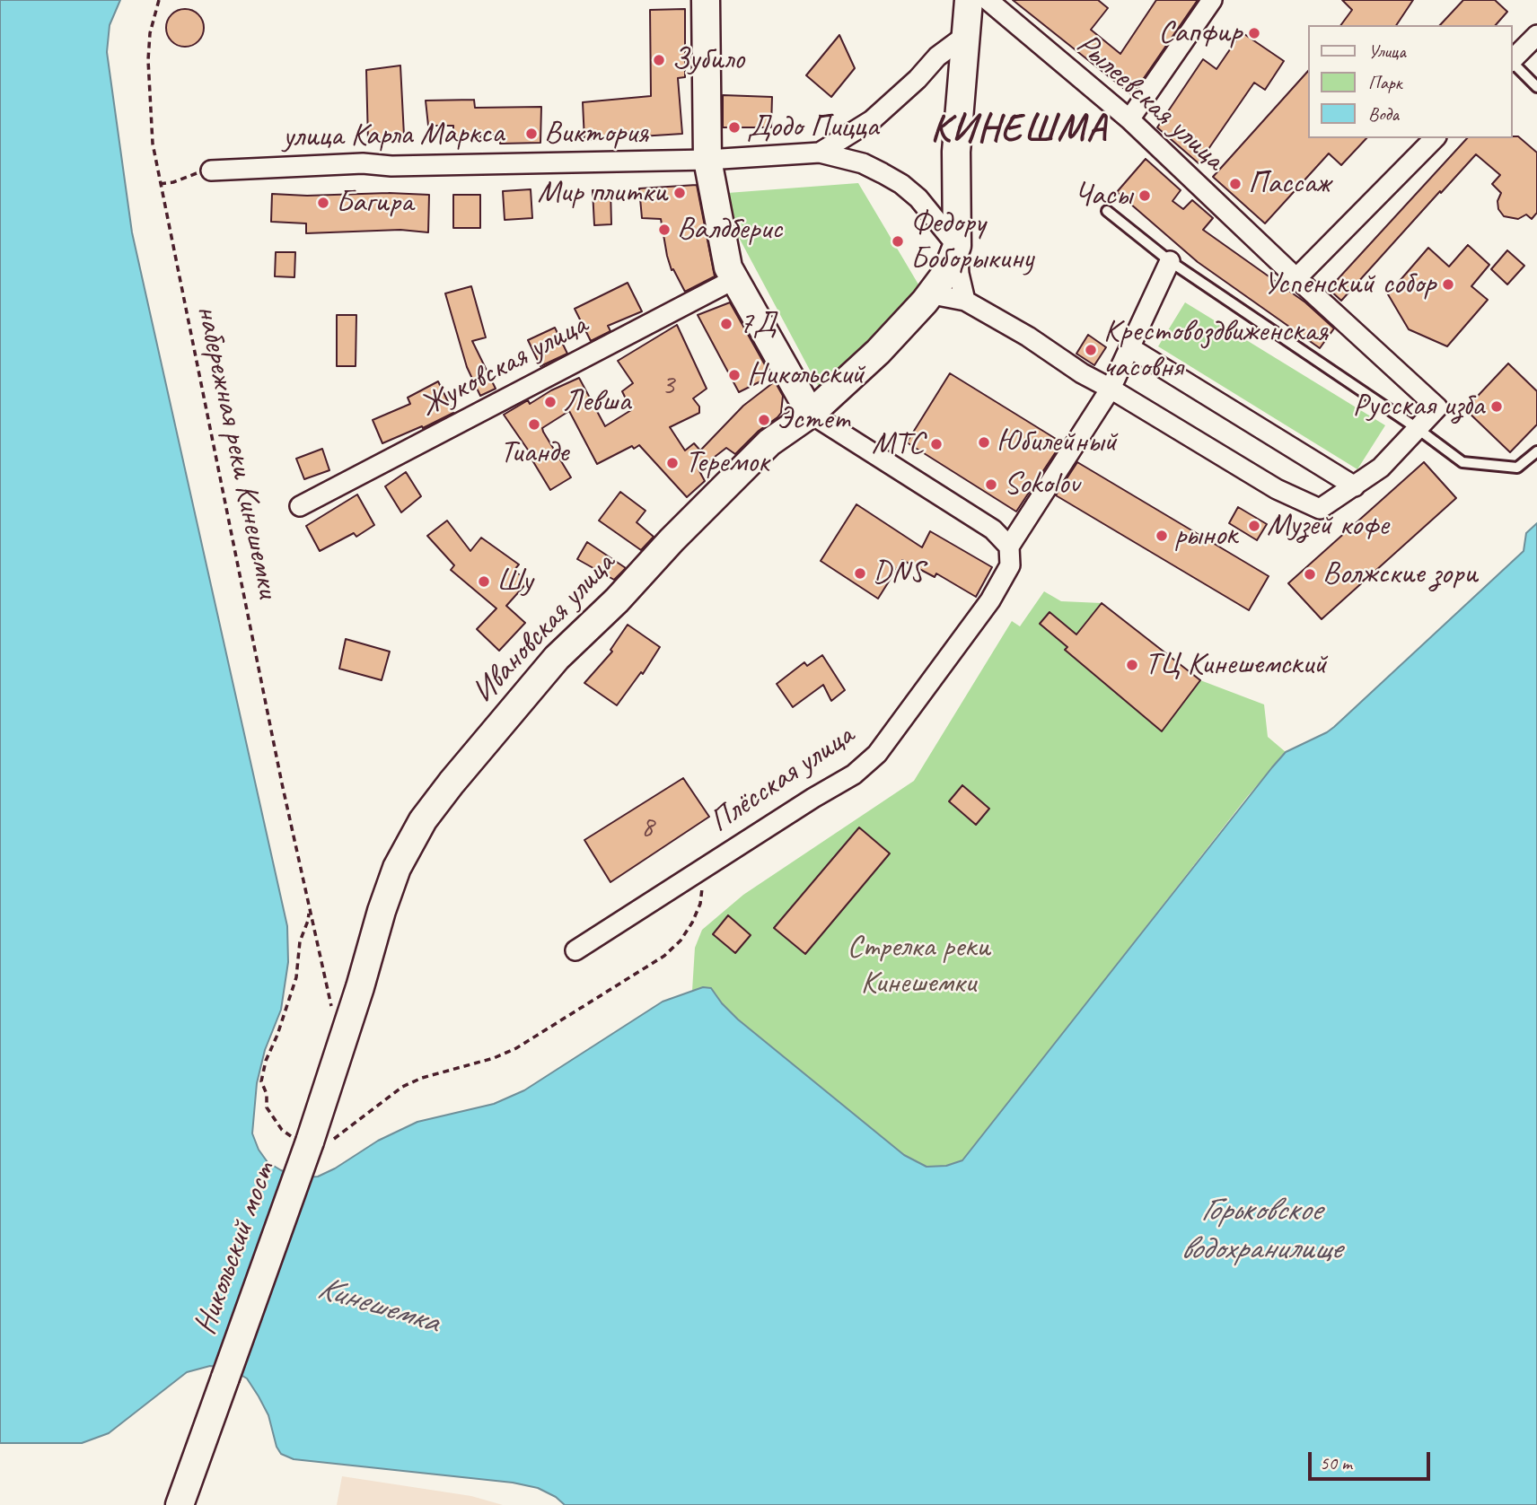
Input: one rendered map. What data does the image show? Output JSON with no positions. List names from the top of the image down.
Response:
{
  "streets": {
    "main road": ["Ивановская улица", "Никольский мост"],
    "street": [
      "Рылеевская улица",
      "улица Карла Маркса",
      "Жуковская улица",
      "Плёсская улица"
    ],
    "path": ["набережная реки Кинешемки"]
  },
  "crossings": [
    ["улица Карла Маркса", "Ивановская улица"],
    ["набережная реки Кинешемки", "Ивановская улица"],
    ["набережная реки Кинешемки", "Никольский мост"],
    ["Ивановская улица", "Никольский мост"]
  ],
  "districts": ["КИНЕШМА"],
  "water": ["Горьковское водохранилище", "Кинешемка"],
  "parks": ["Стрелка реки Кинешемки"],
  "places": [
    "Сапфир",
    "Зубило",
    "Додо Пицца",
    "Виктория",
    "Пассаж",
    "Мир плитки",
    "Часы",
    "Багира",
    "Валдберис",
    "Федору Боборыкину",
    "Успенский собор",
    "7Д",
    "Крестовоздвиженская часовня",
    "Никольский",
    "Левша",
    "Русская изба",
    "Эстет",
    "Тианде",
    "Юбилейный",
    "МТС",
    "Теремок",
    "Sokolov",
    "Музей кофе",
    "рынок",
    "DNS",
    "Волжские зори",
    "Шу",
    "ТЦ Кинешемский"
  ],
  "house_numbers": ["3", "8"],
  "legend": ["Улица", "Парк", "Вода"],
  "scale_bar": "50 m"
}
